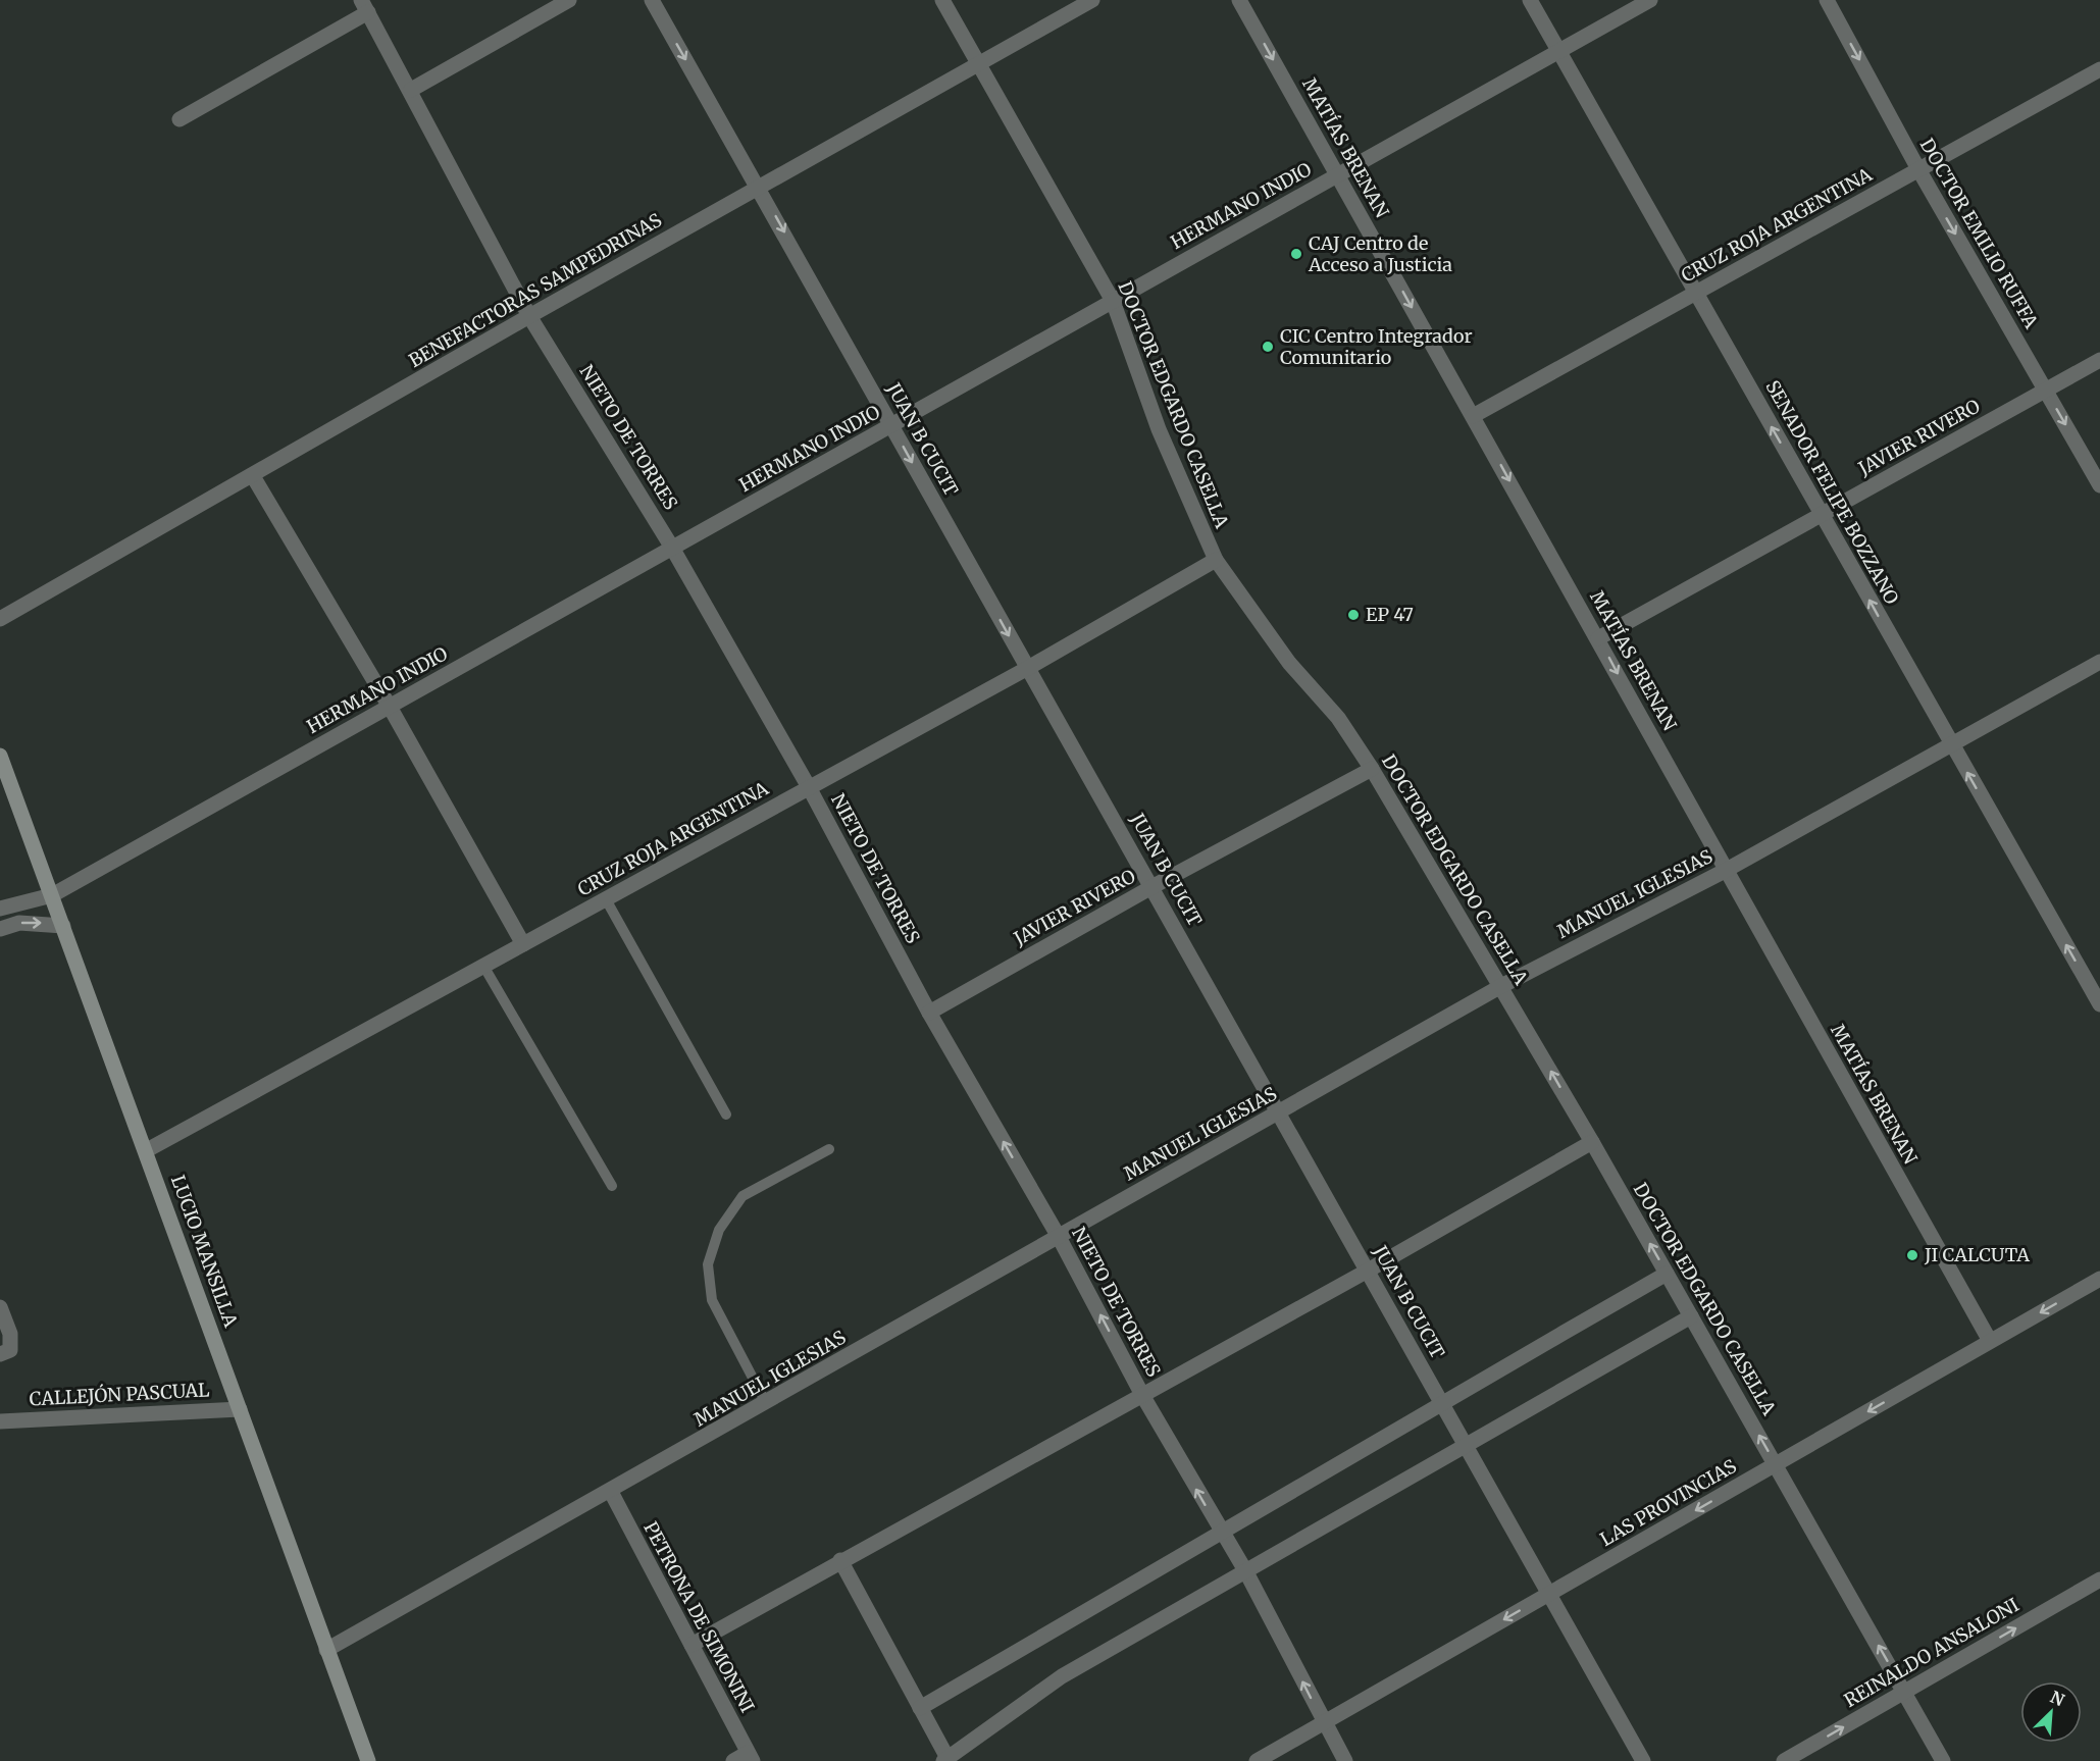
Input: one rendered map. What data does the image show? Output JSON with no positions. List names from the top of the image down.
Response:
{
  "streets": {
    "main road": ["LUCIO MANSILLA"],
    "street": [
      "MATÍAS BRENAN",
      "HERMANO INDIO",
      "CRUZ ROJA ARGENTINA",
      "DOCTOR EMILIO RUFFA",
      "BENEFACTORAS SAMPEDRINAS",
      "DOCTOR EDGARDO CASELLA",
      "NIETO DE TORRES",
      "JAVIER RIVERO",
      "JUAN B CUCIT",
      "SENADOR FELIPE BOZZANO",
      "MANUEL IGLESIAS",
      "CALLEJÓN PASCUAL",
      "LAS PROVINCIAS",
      "PETRONA DE SIMONINI",
      "REINALDO ANSALONI"
    ]
  },
  "crossings": [
    ["MATÍAS BRENAN", "HERMANO INDIO"],
    ["MATÍAS BRENAN", "CRUZ ROJA ARGENTINA"],
    ["MATÍAS BRENAN", "JAVIER RIVERO"],
    ["MATÍAS BRENAN", "MANUEL IGLESIAS"],
    ["MATÍAS BRENAN", "LAS PROVINCIAS"],
    ["HERMANO INDIO", "DOCTOR EDGARDO CASELLA"],
    ["HERMANO INDIO", "NIETO DE TORRES"],
    ["HERMANO INDIO", "JUAN B CUCIT"],
    ["HERMANO INDIO", "SENADOR FELIPE BOZZANO"],
    ["HERMANO INDIO", "LUCIO MANSILLA"],
    ["CRUZ ROJA ARGENTINA", "DOCTOR EMILIO RUFFA"],
    ["CRUZ ROJA ARGENTINA", "DOCTOR EDGARDO CASELLA"],
    ["CRUZ ROJA ARGENTINA", "NIETO DE TORRES"],
    ["CRUZ ROJA ARGENTINA", "JUAN B CUCIT"],
    ["CRUZ ROJA ARGENTINA", "SENADOR FELIPE BOZZANO"],
    ["CRUZ ROJA ARGENTINA", "LUCIO MANSILLA"],
    ["DOCTOR EMILIO RUFFA", "JAVIER RIVERO"],
    ["BENEFACTORAS SAMPEDRINAS", "DOCTOR EDGARDO CASELLA"],
    ["BENEFACTORAS SAMPEDRINAS", "NIETO DE TORRES"],
    ["BENEFACTORAS SAMPEDRINAS", "JUAN B CUCIT"],
    ["DOCTOR EDGARDO CASELLA", "JAVIER RIVERO"],
    ["DOCTOR EDGARDO CASELLA", "MANUEL IGLESIAS"],
    ["DOCTOR EDGARDO CASELLA", "LAS PROVINCIAS"],
    ["DOCTOR EDGARDO CASELLA", "REINALDO ANSALONI"],
    ["NIETO DE TORRES", "JAVIER RIVERO"],
    ["NIETO DE TORRES", "MANUEL IGLESIAS"],
    ["NIETO DE TORRES", "LAS PROVINCIAS"],
    ["JAVIER RIVERO", "JUAN B CUCIT"],
    ["JAVIER RIVERO", "SENADOR FELIPE BOZZANO"],
    ["JUAN B CUCIT", "MANUEL IGLESIAS"],
    ["JUAN B CUCIT", "LAS PROVINCIAS"],
    ["SENADOR FELIPE BOZZANO", "MANUEL IGLESIAS"],
    ["MANUEL IGLESIAS", "LUCIO MANSILLA"],
    ["MANUEL IGLESIAS", "PETRONA DE SIMONINI"],
    ["LUCIO MANSILLA", "CALLEJÓN PASCUAL"]
  ],
  "one_way": [
    "MATÍAS BRENAN",
    "DOCTOR EMILIO RUFFA",
    "DOCTOR EDGARDO CASELLA",
    "NIETO DE TORRES",
    "JUAN B CUCIT",
    "SENADOR FELIPE BOZZANO",
    "LAS PROVINCIAS",
    "REINALDO ANSALONI"
  ],
  "places": [
    "CAJ Centro de Acceso a Justicia",
    "CIC Centro Integrador Comunitario",
    "EP 47",
    "JI CALCUTA"
  ],
  "north": "top right"
}
